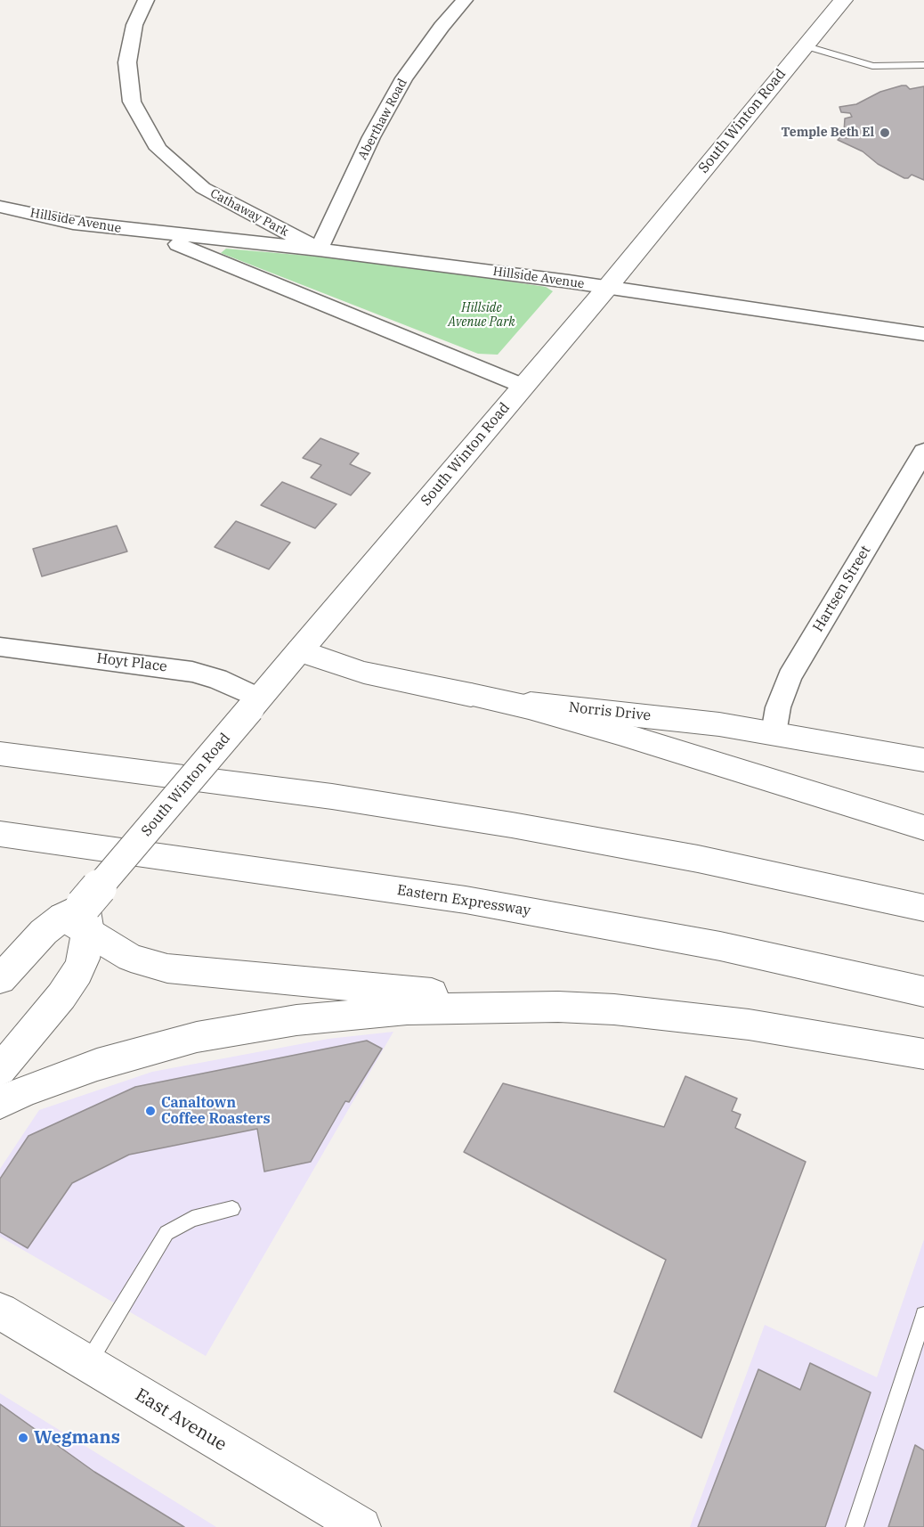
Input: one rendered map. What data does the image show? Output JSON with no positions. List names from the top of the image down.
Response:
{
  "streets": {
    "main road": [
      "South Winton Road",
      "Norris Drive",
      "Eastern Expressway",
      "East Avenue"
    ],
    "street": [
      "Aberthaw Road",
      "Cathaway Park",
      "Hillside Avenue",
      "Hartsen Street",
      "Hoyt Place"
    ]
  },
  "crossings": [
    ["Aberthaw Road", "Cathaway Park"],
    ["Aberthaw Road", "Hillside Avenue"],
    ["South Winton Road", "Hillside Avenue"],
    ["South Winton Road", "Hoyt Place"],
    ["South Winton Road", "Norris Drive"],
    ["Cathaway Park", "Hillside Avenue"],
    ["Hartsen Street", "Norris Drive"]
  ],
  "parks": ["Hillside Avenue Park"],
  "places": ["Temple Beth El", "Canaltown Coffee Roasters", "Wegmans"]
}
